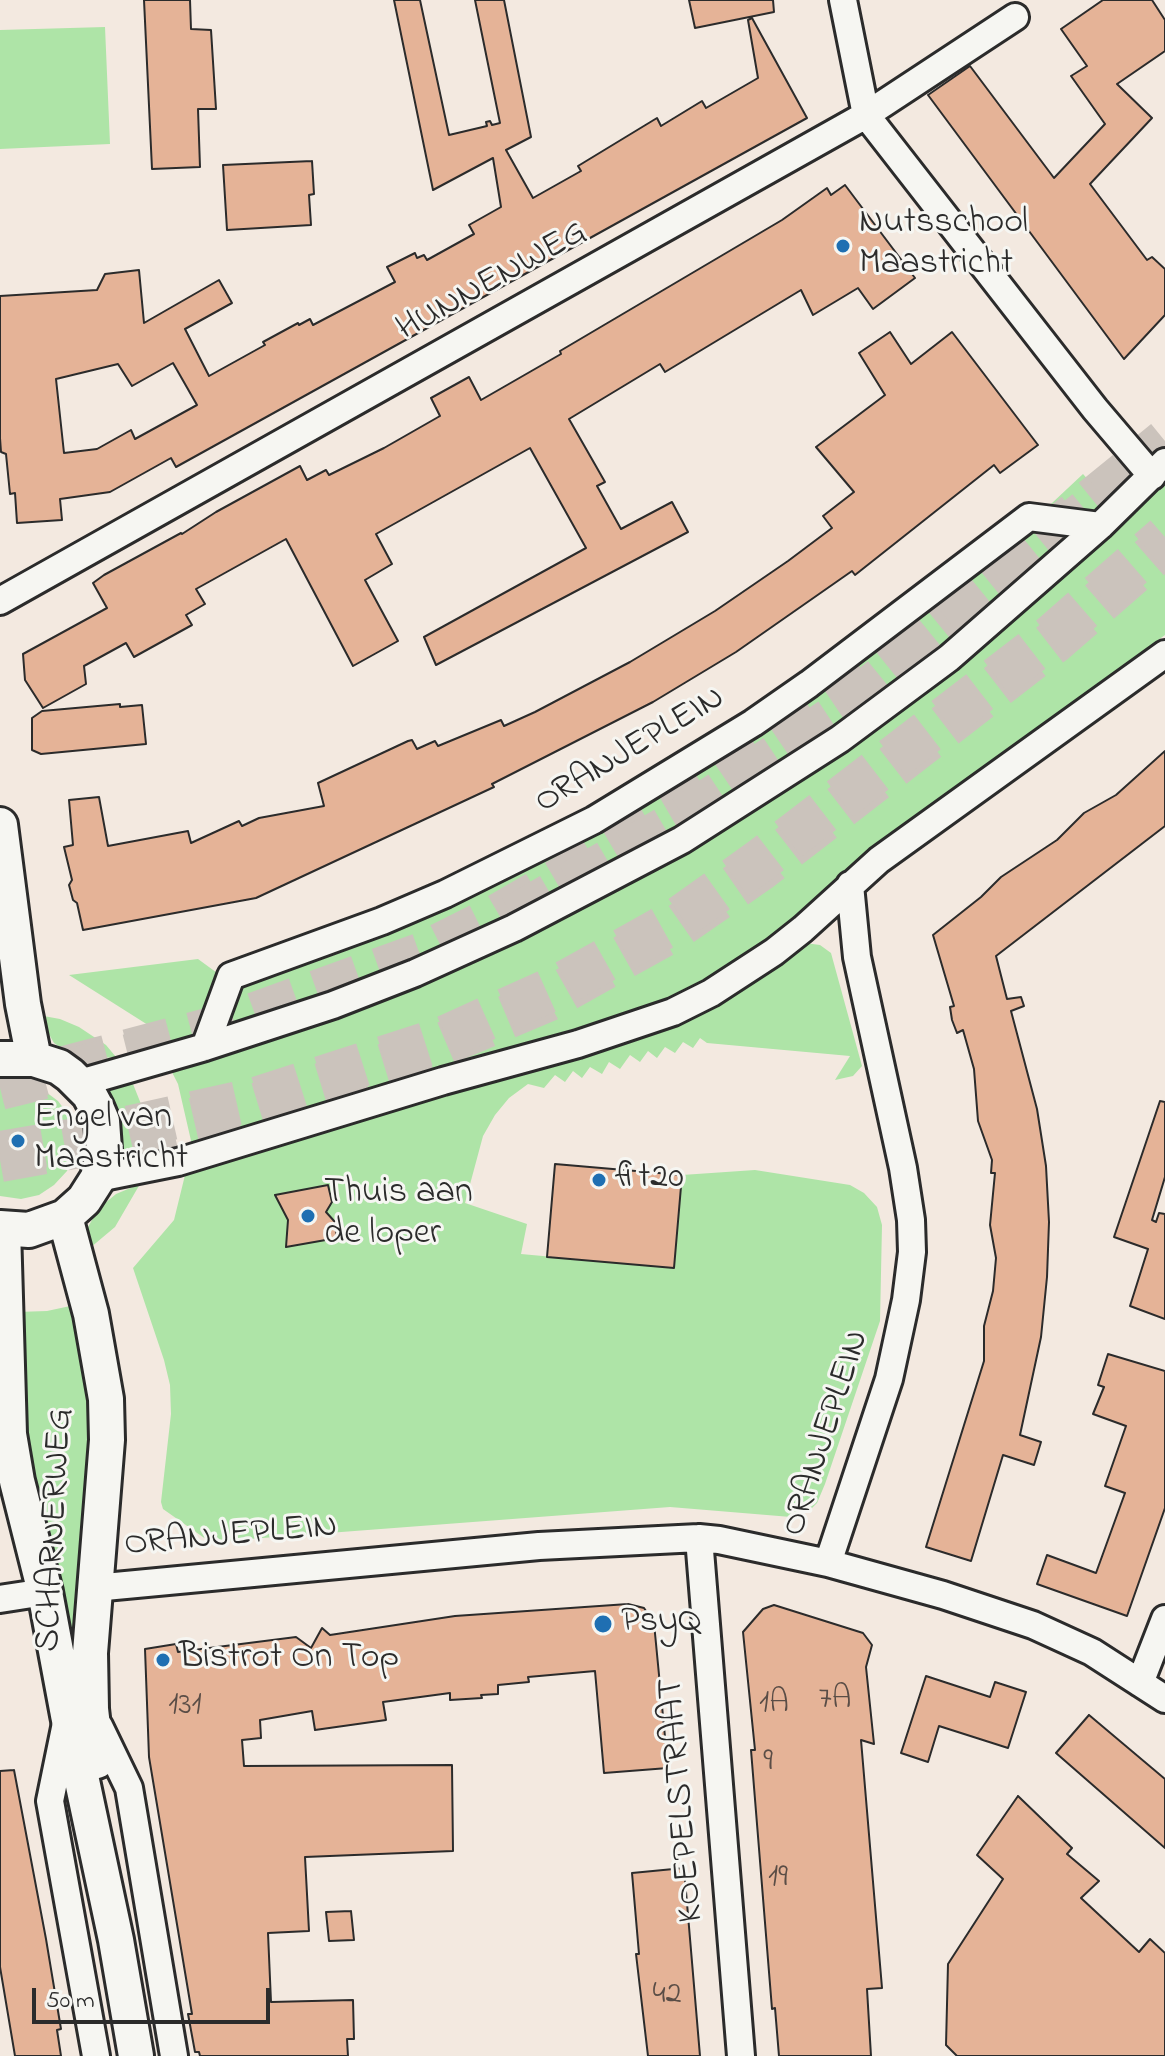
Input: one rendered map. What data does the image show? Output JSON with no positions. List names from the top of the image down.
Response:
{
  "streets": {
    "street": [
      "HUNNENWEG",
      "ORANJEPLEIN",
      "SCHARNERWEG",
      "KOEPELSTRAAT"
    ]
  },
  "crossings": [
    ["ORANJEPLEIN", "SCHARNERWEG"],
    ["ORANJEPLEIN", "KOEPELSTRAAT"]
  ],
  "places": [
    "Nutsschool Maastricht",
    "Engel van Maastricht",
    "fit20",
    "Thuis aan de loper",
    "PsyQ",
    "Bistrot On Top"
  ],
  "house_numbers": [
    "7A",
    "1A",
    "131",
    "9",
    "19",
    "42"
  ],
  "scale_bar": "50 m"
}
